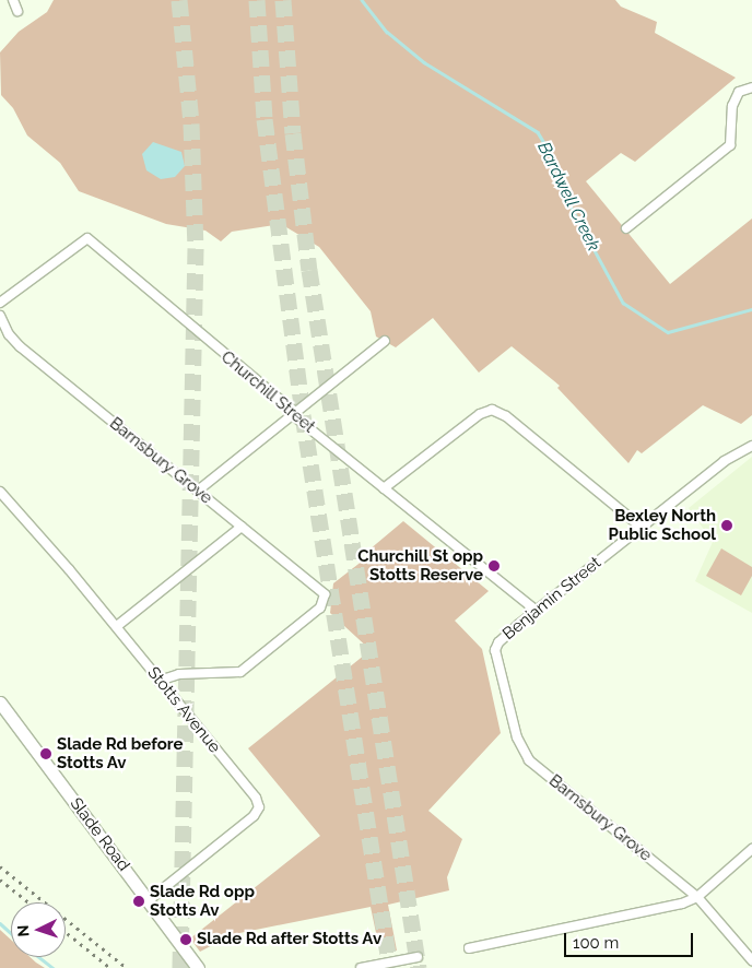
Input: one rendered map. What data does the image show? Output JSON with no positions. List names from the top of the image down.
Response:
{
  "streets": {
    "main road": ["Slade Road"],
    "street": [
      "Churchill Street",
      "Barnsbury Grove",
      "Benjamin Street",
      "Stotts Avenue"
    ]
  },
  "crossings": [
    ["Churchill Street", "Benjamin Street"],
    ["Barnsbury Grove", "Benjamin Street"],
    ["Barnsbury Grove", "Stotts Avenue"],
    ["Stotts Avenue", "Slade Road"]
  ],
  "water": ["Bardwell Creek"],
  "places": [
    "Bexley North Public School",
    "Churchill St opp Stotts Reserve",
    "Slade Rd before Stotts Av",
    "Slade Rd opp Stotts Av",
    "Slade Rd after Stotts Av"
  ],
  "scale_bar": "100 m",
  "north": "left"
}
